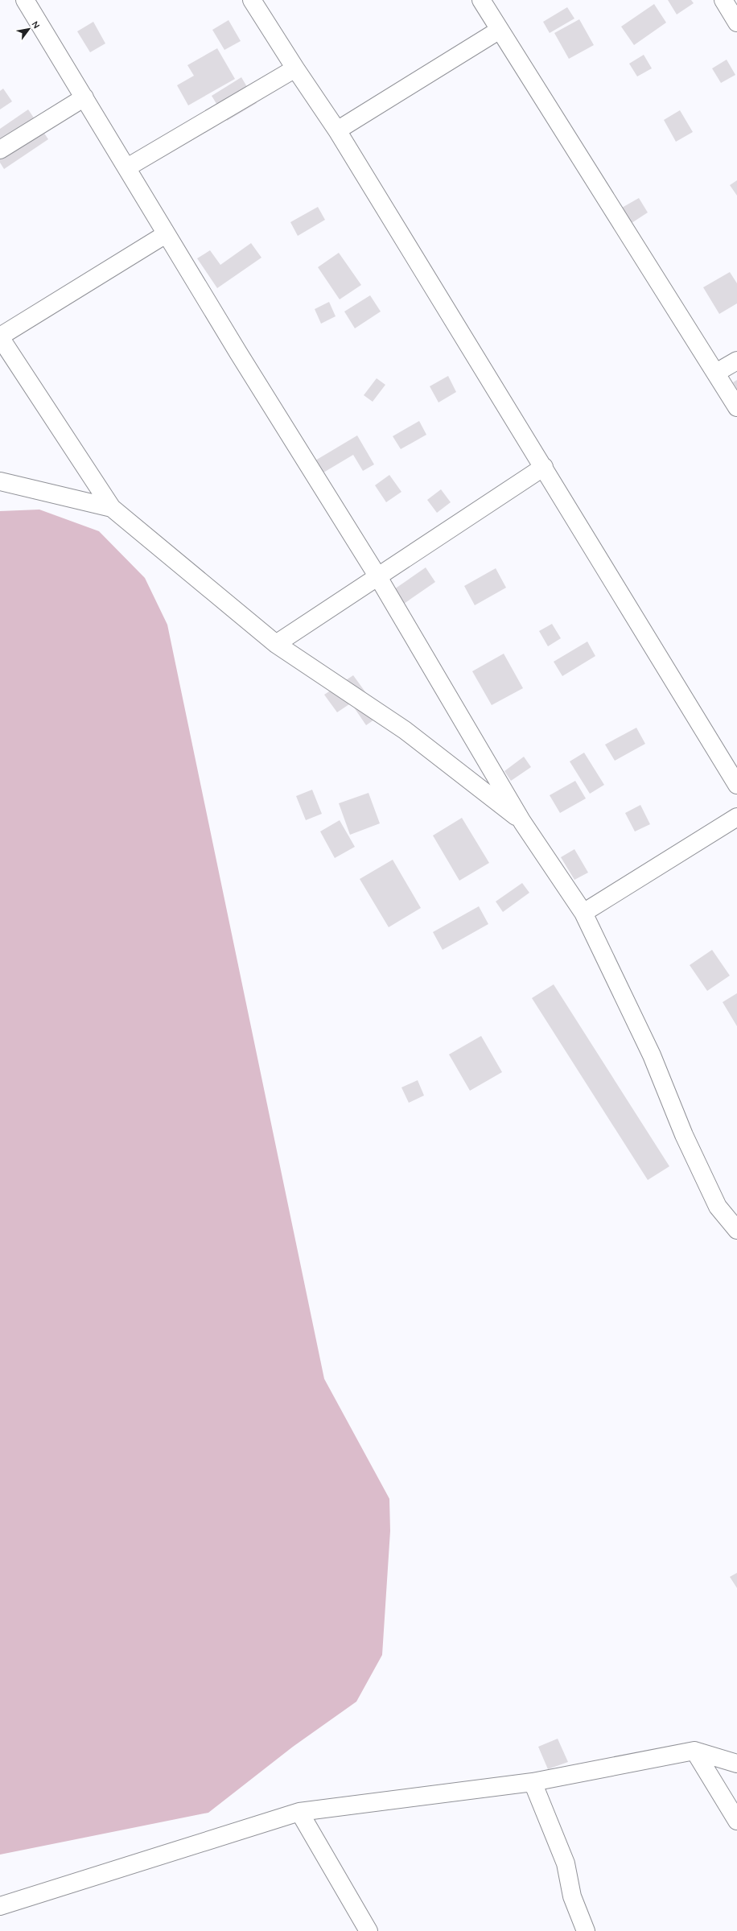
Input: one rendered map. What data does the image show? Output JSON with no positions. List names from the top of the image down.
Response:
{
  "north": "top right"
}
